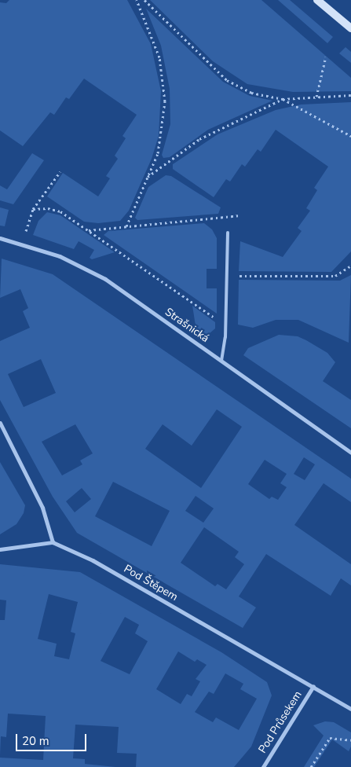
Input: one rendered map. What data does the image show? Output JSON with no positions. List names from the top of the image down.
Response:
{
  "streets": {
    "street": ["Strašnická", "Pod Štěpem", "Pod Průsekem"]
  },
  "crossings": [
    ["Pod Štěpem", "Pod Průsekem"]
  ],
  "scale_bar": "20 m"
}
